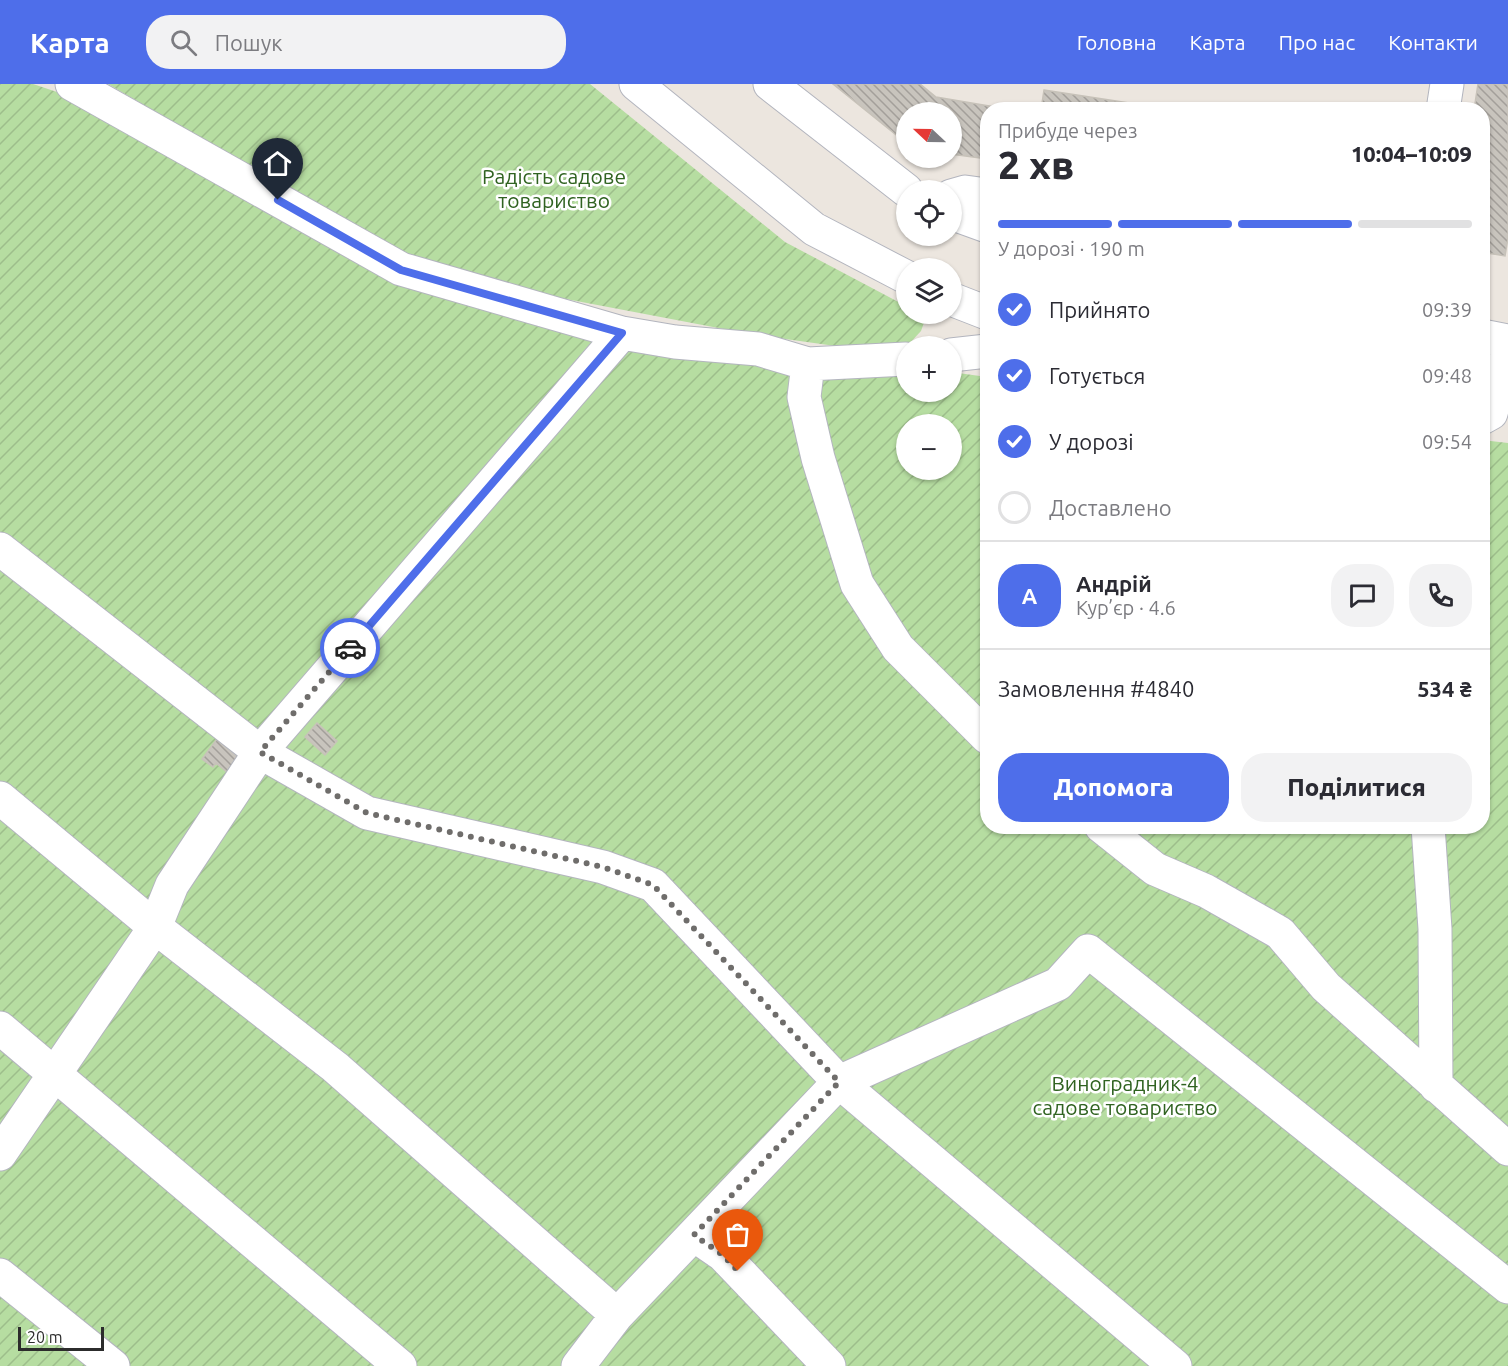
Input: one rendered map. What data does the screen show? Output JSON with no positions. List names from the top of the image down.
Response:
{
  "parks": ["Радість садове товариство", "Виноградник-4 садове товариство"],
  "scale_bar": "20 m",
  "north": "left",
  "page": {
    "header": "Карта",
    "search": "Пошук",
    "nav": [
      "Головна",
      "Карта",
      "Про нас",
      "Контакти"
    ],
    "map_buttons": ["+", "−"],
    "heading": ["2 хв", "Прибуде через", "10:04–10:09"],
    "panel": [
      "Андрій",
      "Кур’єр · 4.6",
      "Замовлення #4840",
      "534 ₴"
    ],
    "bar": "У дорозі · 190 m",
    "list": [
      ["Прийнято", "09:39"],
      ["Готується", "09:48"],
      ["У дорозі", "09:54"],
      "Доставлено"
    ],
    "round": "А",
    "buttons": ["Допомога", "Поділитися"],
    "scale": "20 m"
  }
}
